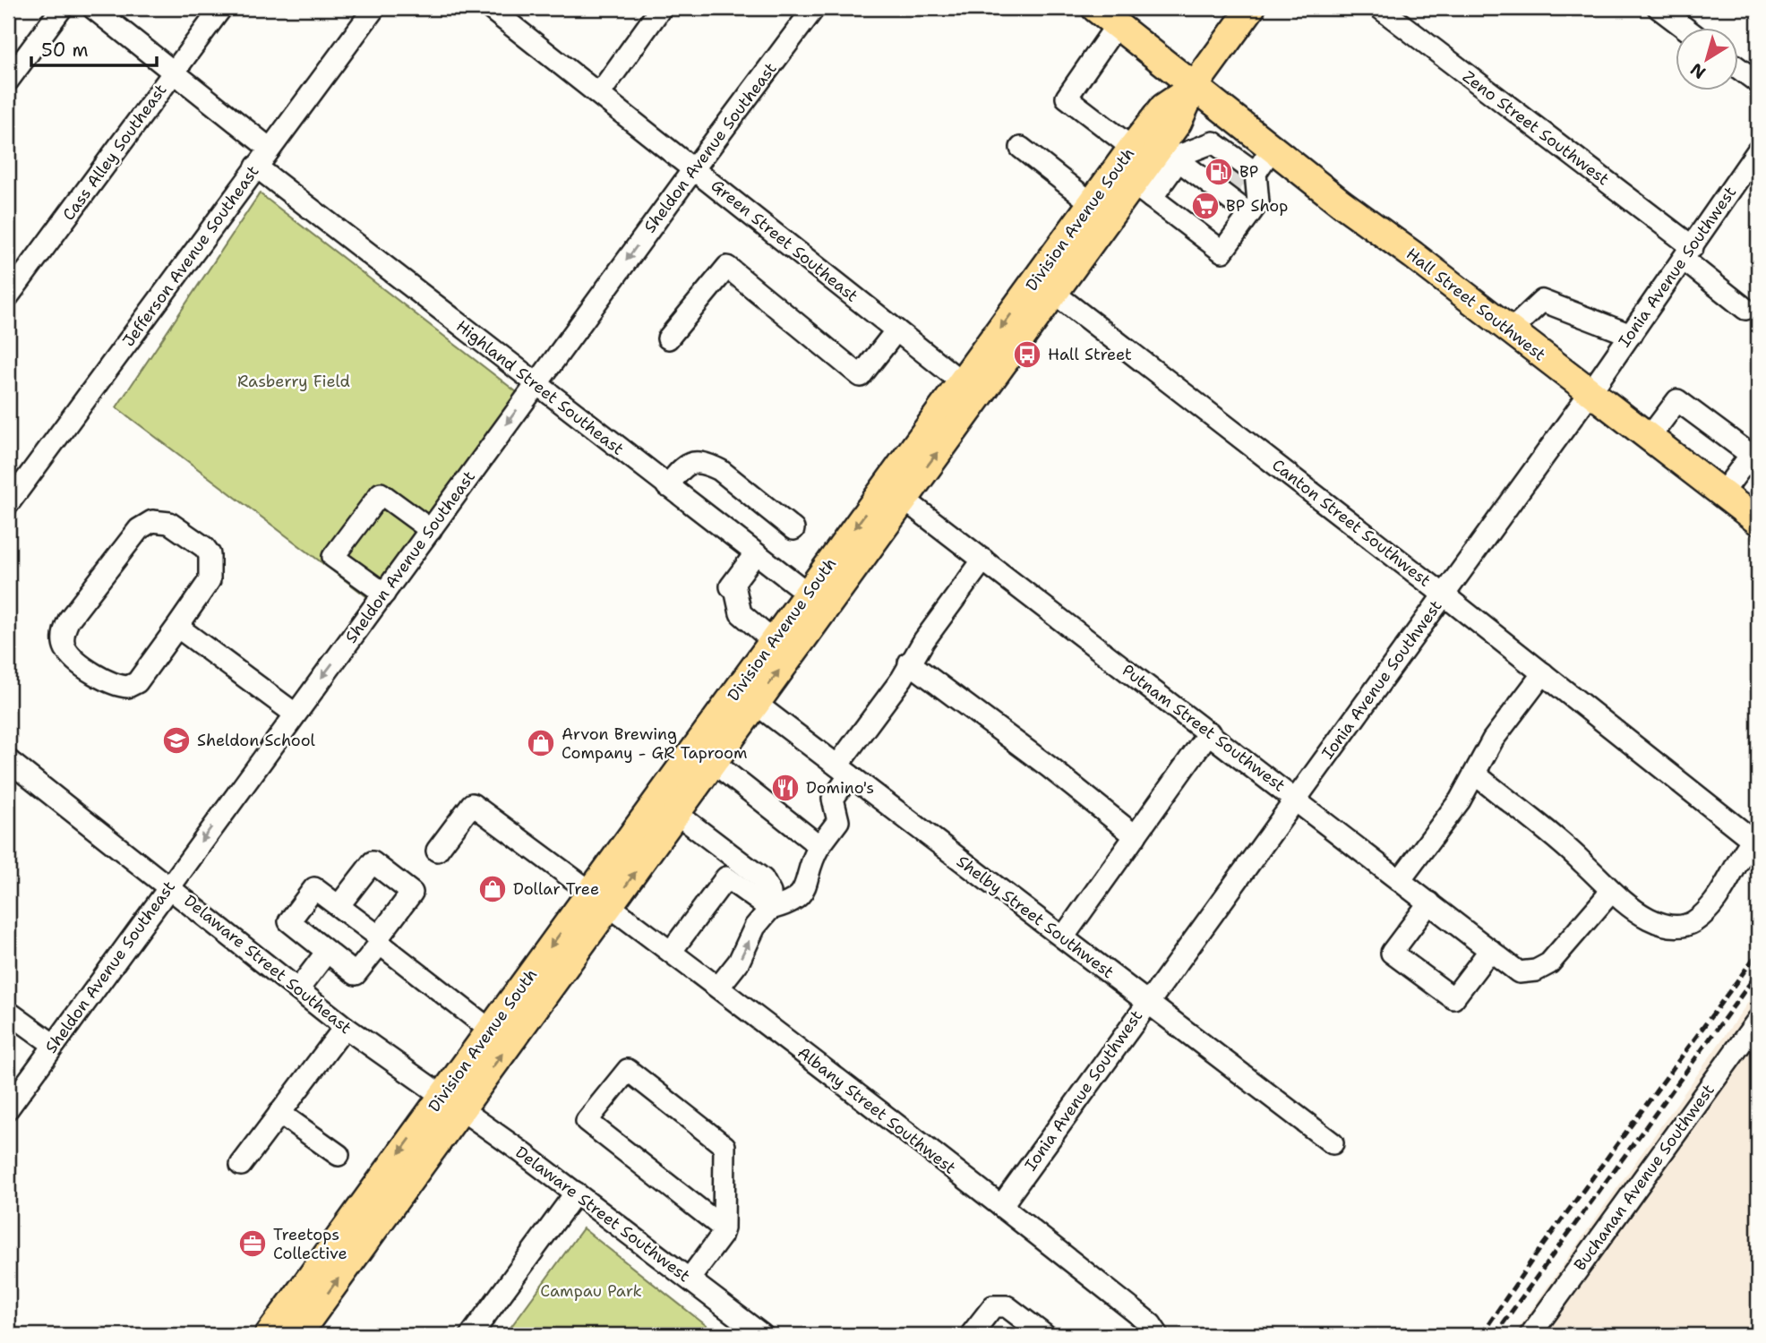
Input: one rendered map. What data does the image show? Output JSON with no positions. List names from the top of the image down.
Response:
{
  "streets": {
    "main road": ["Division Avenue South", "Hall Street Southwest"],
    "street": [
      "Zeno Street Southwest",
      "Sheldon Avenue Southeast",
      "Cass Alley Southeast",
      "Green Street Southeast",
      "Jefferson Avenue Southeast",
      "Ionia Avenue Southwest",
      "Highland Street Southeast",
      "Canton Street Southwest",
      "Putnam Street Southwest",
      "Shelby Street Southwest",
      "Delaware Street Southeast",
      "Albany Street Southwest",
      "Buchanan Avenue Southwest",
      "Delaware Street Southwest"
    ]
  },
  "crossings": [
    ["Zeno Street Southwest", "Ionia Avenue Southwest"],
    ["Sheldon Avenue Southeast", "Green Street Southeast"],
    ["Sheldon Avenue Southeast", "Highland Street Southeast"],
    ["Sheldon Avenue Southeast", "Delaware Street Southeast"],
    ["Division Avenue South", "Green Street Southeast"],
    ["Division Avenue South", "Hall Street Southwest"],
    ["Division Avenue South", "Highland Street Southeast"],
    ["Division Avenue South", "Canton Street Southwest"],
    ["Division Avenue South", "Putnam Street Southwest"],
    ["Division Avenue South", "Shelby Street Southwest"],
    ["Division Avenue South", "Delaware Street Southeast"],
    ["Division Avenue South", "Albany Street Southwest"],
    ["Division Avenue South", "Delaware Street Southwest"],
    ["Jefferson Avenue Southeast", "Highland Street Southeast"],
    ["Ionia Avenue Southwest", "Hall Street Southwest"],
    ["Ionia Avenue Southwest", "Canton Street Southwest"],
    ["Ionia Avenue Southwest", "Putnam Street Southwest"],
    ["Ionia Avenue Southwest", "Shelby Street Southwest"],
    ["Ionia Avenue Southwest", "Albany Street Southwest"],
    ["Canton Street Southwest", "Putnam Street Southwest"],
    ["Delaware Street Southeast", "Delaware Street Southwest"]
  ],
  "one_way": ["Sheldon Avenue Southeast"],
  "parks": ["Rasberry Field", "Campau Park"],
  "places": {
    "fuel station": ["BP"],
    "supermarket": ["BP Shop"],
    "bus stop": ["Hall Street"],
    "school or university": ["Sheldon School"],
    "shop": ["Arvon Brewing Company - GR Taproom", "Dollar Tree"],
    "restaurant": ["Domino's"],
    "office": ["Treetops Collective"]
  },
  "scale_bar": "50 m",
  "north": "bottom left"
}
